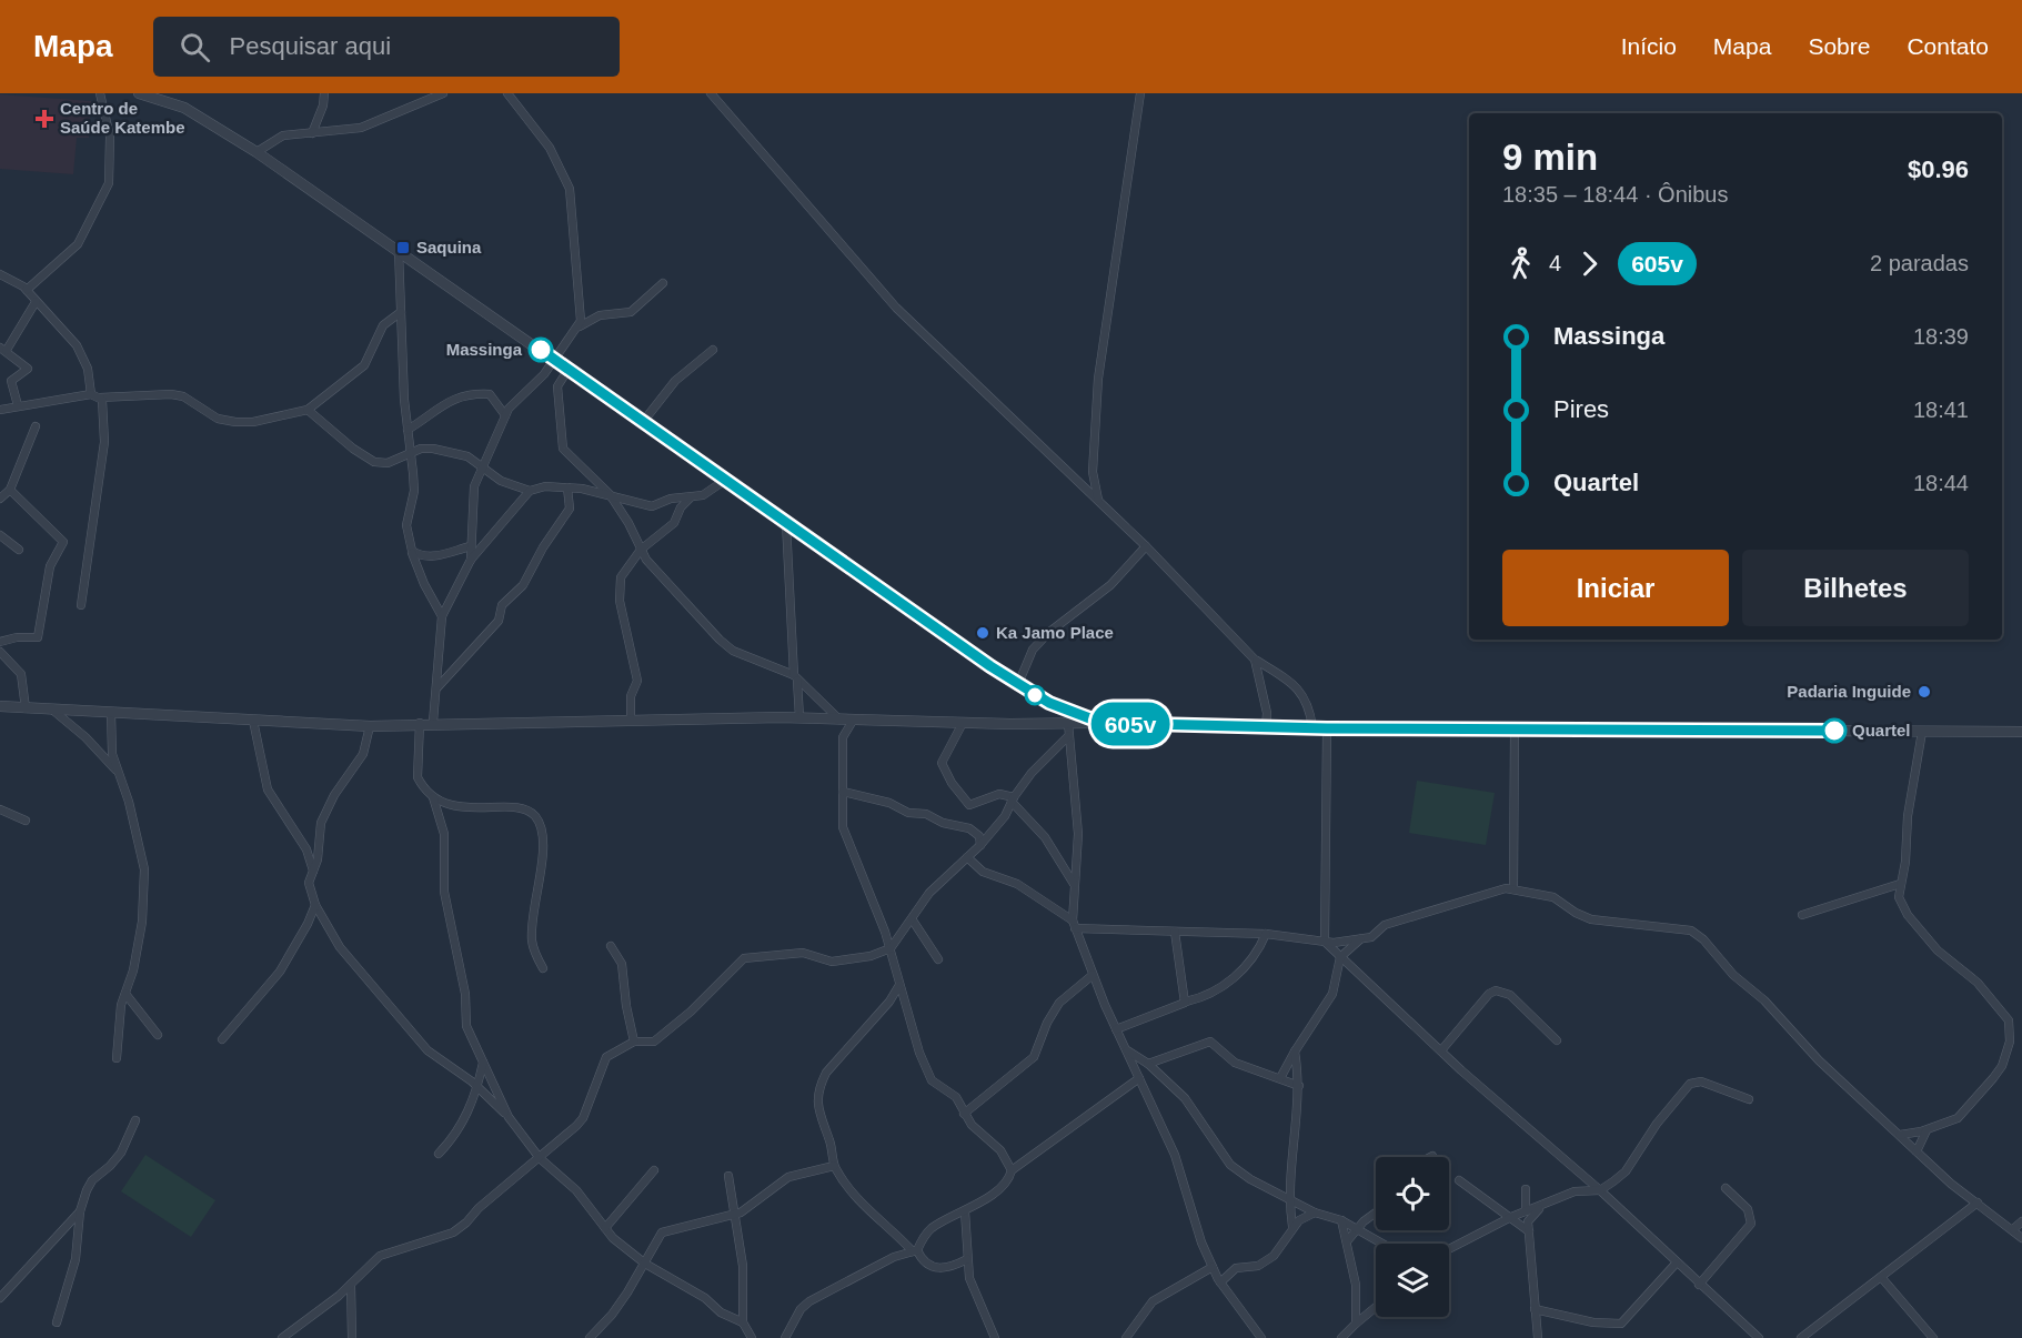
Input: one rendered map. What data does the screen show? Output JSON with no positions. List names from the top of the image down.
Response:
{
  "places": {
    "health": ["Centro de Saúde Katembe"],
    "transit": ["Saquina"],
    "other": [
      "Massinga",
      "Ka Jamo Place",
      "Padaria Inguide",
      "Quartel"
    ]
  },
  "lines": ["bus line 605v"],
  "page": {
    "header": "Mapa",
    "search": "Pesquisar aqui",
    "nav": [
      "Início",
      "Mapa",
      "Sobre",
      "Contato"
    ],
    "on_map": "605v",
    "heading": ["9 min", "18:35 – 18:44 · Ônibus", "$0.96"],
    "legs": ["4", "605v", "2 paradas"],
    "list": [
      {
        "name": "Massinga",
        "value": "18:39"
      },
      {
        "name": "Pires",
        "value": "18:41"
      },
      {
        "name": "Quartel",
        "value": "18:44"
      }
    ],
    "buttons": ["Iniciar", "Bilhetes"]
  }
}
